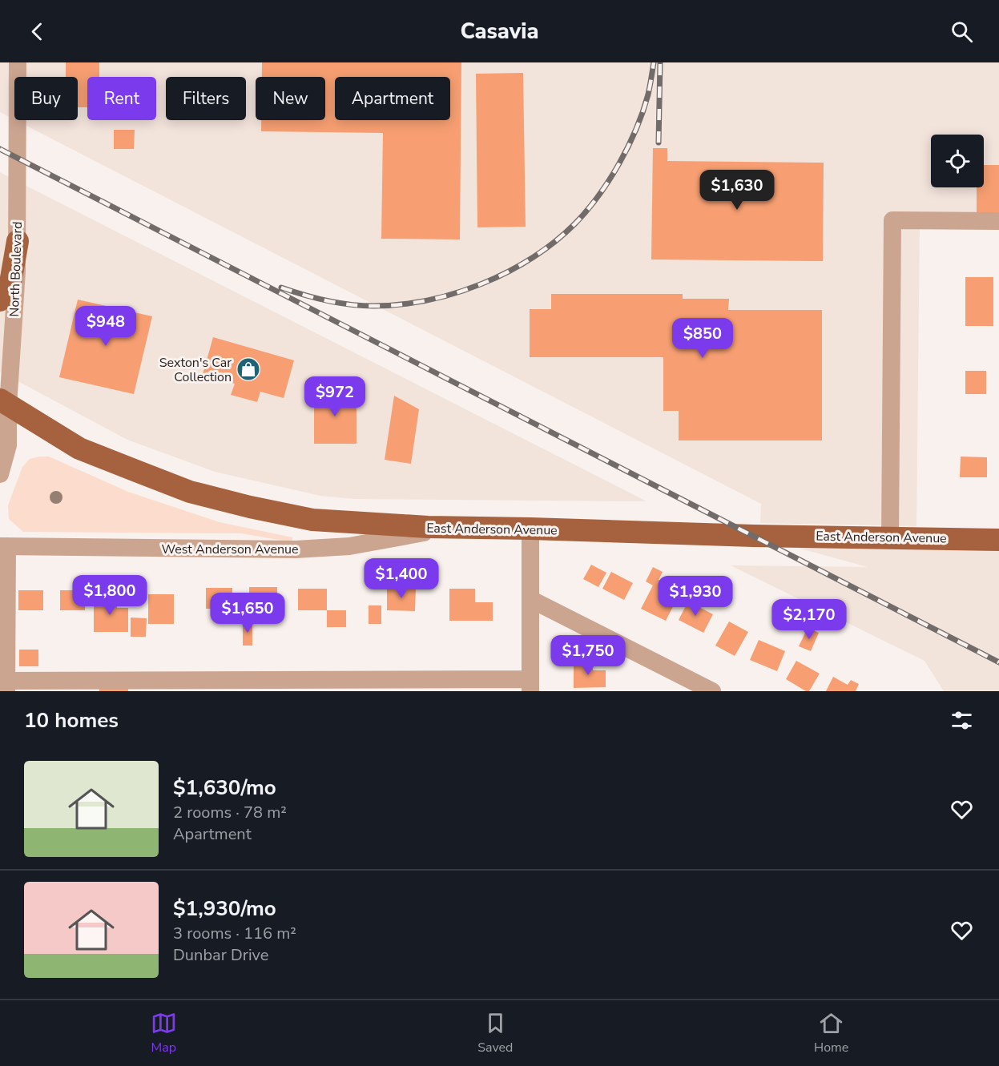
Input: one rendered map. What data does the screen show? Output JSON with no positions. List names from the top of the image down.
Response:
{
  "streets": {
    "main road": ["East Anderson Avenue"],
    "street": ["North Boulevard", "West Anderson Avenue"]
  },
  "crossings": [
    ["North Boulevard", "East Anderson Avenue"],
    ["East Anderson Avenue", "West Anderson Avenue"]
  ],
  "places": {
    "shop": ["Sexton's Car Collection"]
  },
  "page": {
    "header": "Casavia",
    "chip": [
      "Buy",
      "Rent",
      "Filters",
      "New",
      "Apartment"
    ],
    "price": [
      "$1,630",
      "$948",
      "$850",
      "$972",
      "$1,400",
      "$1,800",
      "$1,930",
      "$1,650",
      "$2,170",
      "$1,750"
    ],
    "heading": "10 homes",
    "list": [
      {
        "name": "$1,630/mo",
        "note": "2 rooms · 78 m² · Apartment"
      },
      {
        "name": "$1,930/mo",
        "note": "3 rooms · 116 m² · Dunbar Drive"
      }
    ],
    "tabs": ["Map", "Saved", "Home"]
  }
}
